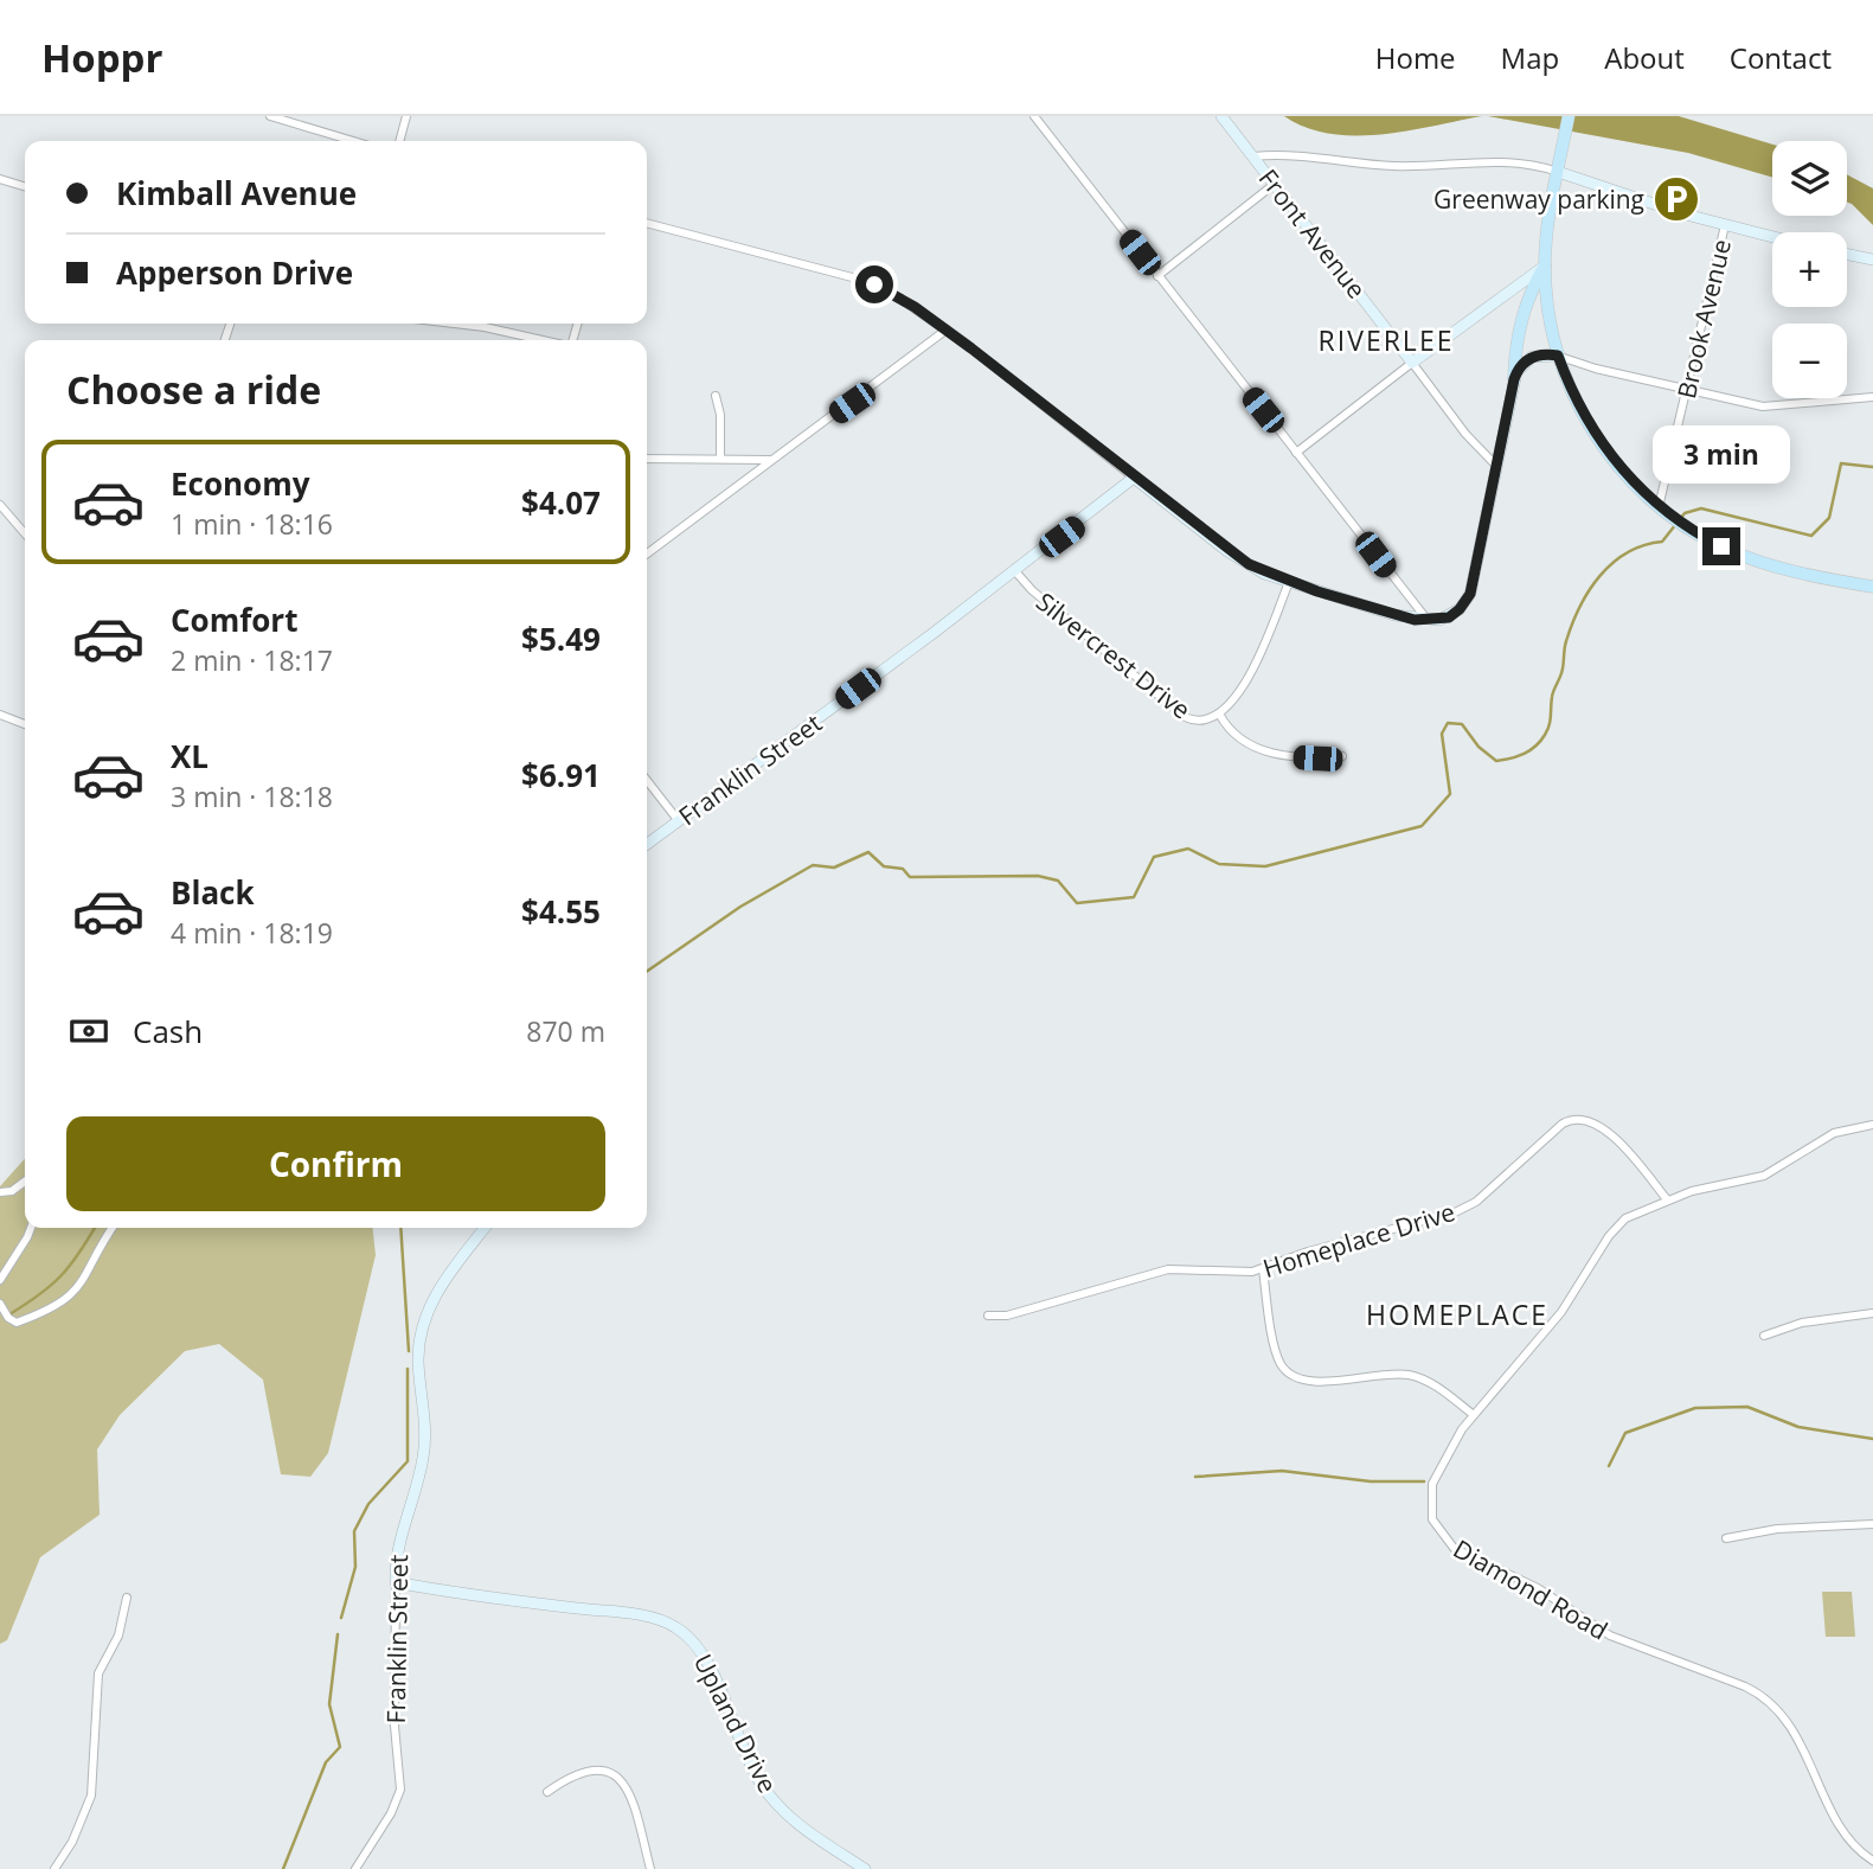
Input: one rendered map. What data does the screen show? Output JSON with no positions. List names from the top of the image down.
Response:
{
  "streets": {
    "street": [
      "Front Avenue",
      "Brook Avenue",
      "Silvercrest Drive",
      "Franklin Street",
      "Homeplace Drive",
      "Diamond Road",
      "Upland Drive"
    ]
  },
  "crossings": [
    ["Silvercrest Drive", "Franklin Street"],
    ["Franklin Street", "Upland Drive"],
    ["Homeplace Drive", "Diamond Road"]
  ],
  "districts": ["RIVERLEE", "HOMEPLACE"],
  "places": {
    "parking": ["Greenway parking"]
  },
  "page": {
    "header": "Hoppr",
    "nav": [
      "Home",
      "Map",
      "About",
      "Contact"
    ],
    "map_buttons": ["+", "−"],
    "banner": ["Kimball Avenue", "Apperson Drive"],
    "heading": "Choose a ride",
    "bubble": "3 min",
    "list": [
      {
        "name": "Economy",
        "note": "1 min · 18:16",
        "value": "$4.07"
      },
      {
        "name": "Comfort",
        "note": "2 min · 18:17",
        "value": "$5.49"
      },
      {
        "name": "XL",
        "note": "3 min · 18:18",
        "value": "$6.91"
      },
      {
        "name": "Black",
        "note": "4 min · 18:19",
        "value": "$4.55"
      }
    ],
    "pay": ["Cash", "870 m"],
    "buttons": "Confirm"
  }
}
